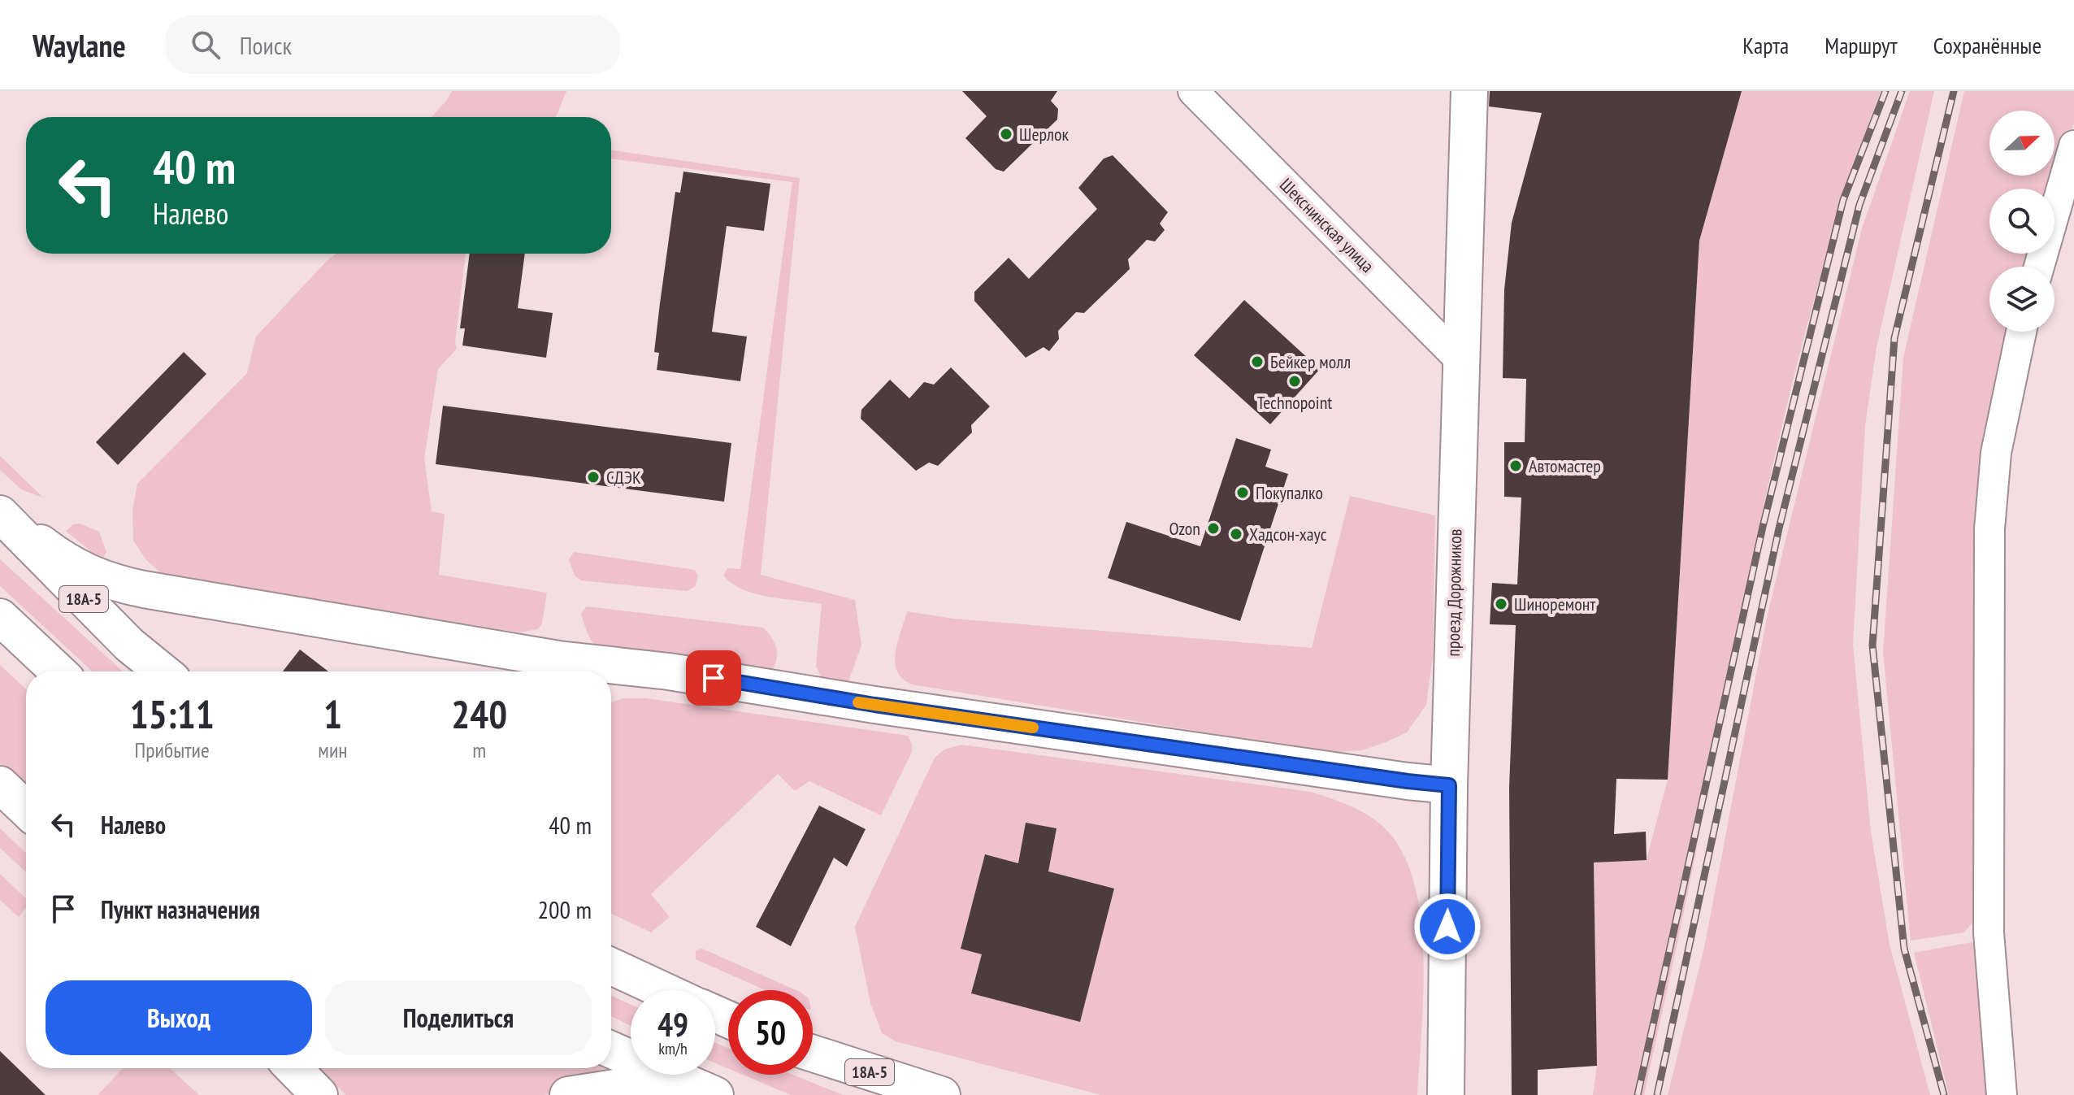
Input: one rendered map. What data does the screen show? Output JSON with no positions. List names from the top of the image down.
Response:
{
  "streets": {
    "main road": ["проезд Дорожников", "18А-5"],
    "street": ["Шекснинская улица"]
  },
  "crossings": [
    ["Шекснинская улица", "проезд Дорожников"]
  ],
  "places": [
    "Шерлок",
    "Бейкер молл",
    "Technopoint",
    "Автомастер",
    "СДЭК",
    "Покупалко",
    "Ozon",
    "Хадсон-хаус",
    "Шиноремонт"
  ],
  "north": "right",
  "page": {
    "header": "Waylane",
    "search": "Поиск",
    "nav": ["Карта", "Маршрут", "Сохранённые"],
    "turn": ["40 m", "Налево"],
    "eta": [
      "15:11",
      "Прибытие",
      "1",
      "мин",
      "240",
      "m"
    ],
    "list": [
      {
        "name": "Налево",
        "value": "40 m"
      },
      {
        "name": "Пункт назначения",
        "value": "200 m"
      }
    ],
    "buttons": ["Выход", "Поделиться"],
    "speed": "49 km/h",
    "limit": "50"
  }
}
